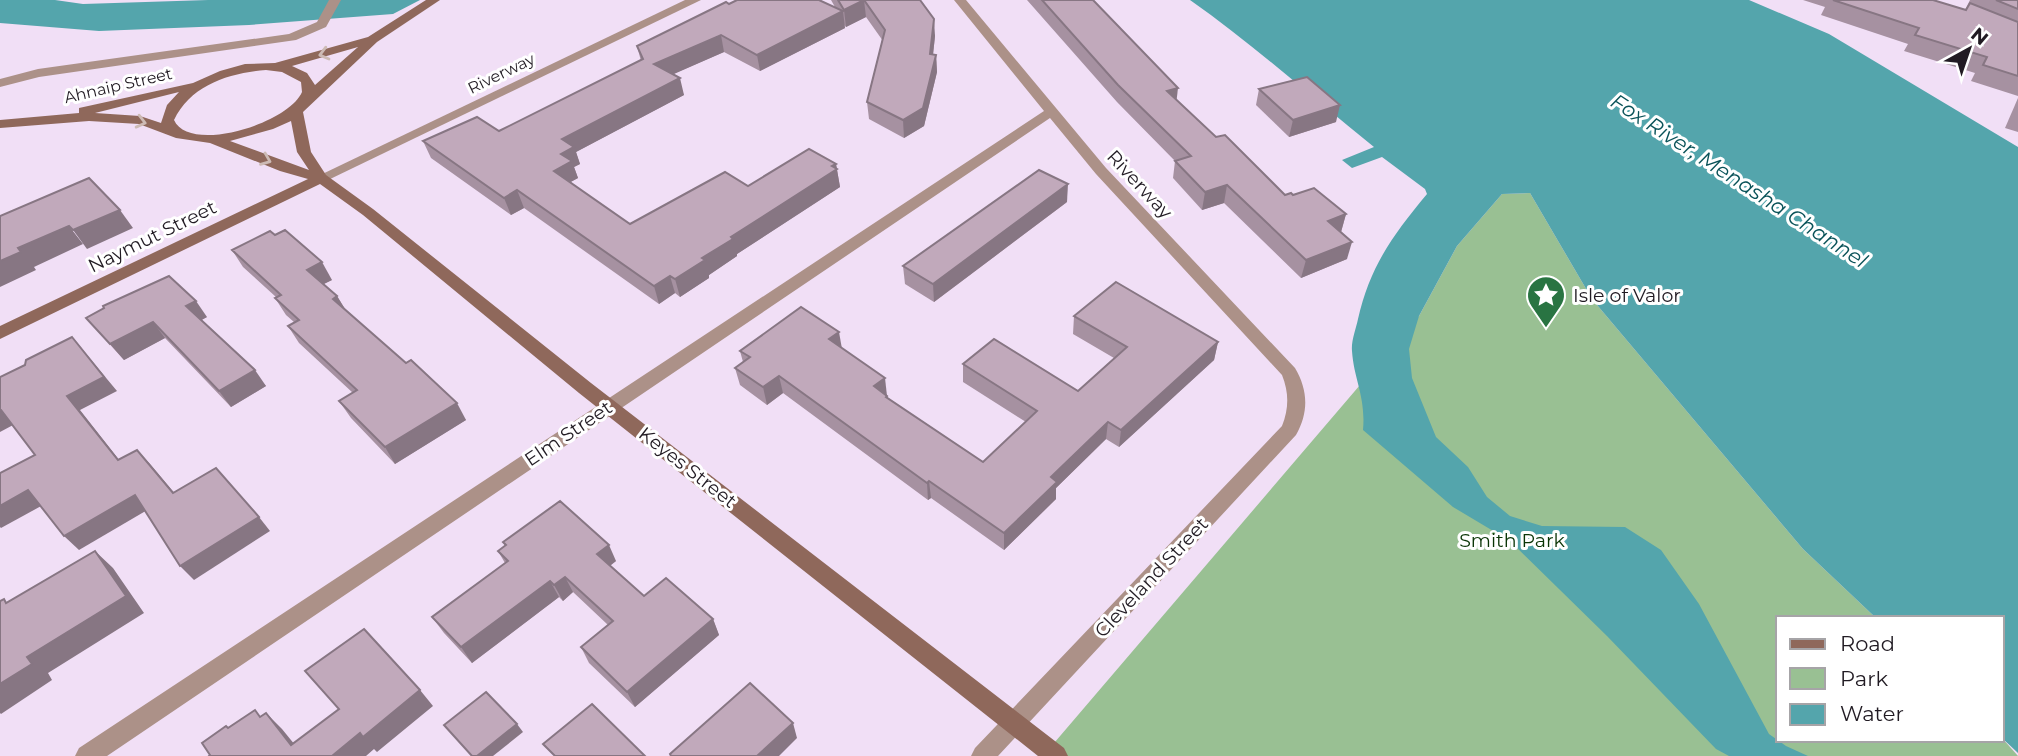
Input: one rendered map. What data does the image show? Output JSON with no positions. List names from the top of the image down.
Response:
{
  "streets": {
    "street": [
      "Riverway",
      "Ahnaip Street",
      "Naymut Street",
      "Elm Street",
      "Keyes Street",
      "Cleveland Street"
    ]
  },
  "crossings": [
    ["Riverway", "Naymut Street"],
    ["Riverway", "Elm Street"],
    ["Riverway", "Keyes Street"],
    ["Riverway", "Cleveland Street"],
    ["Ahnaip Street", "Keyes Street"],
    ["Naymut Street", "Keyes Street"],
    ["Elm Street", "Keyes Street"],
    ["Keyes Street", "Cleveland Street"]
  ],
  "water": ["Fox River, Menasha Channel"],
  "parks": ["Smith Park"],
  "places": {
    "place": ["Isle of Valor"]
  },
  "legend": ["Road", "Park", "Water"],
  "north": "top right"
}
